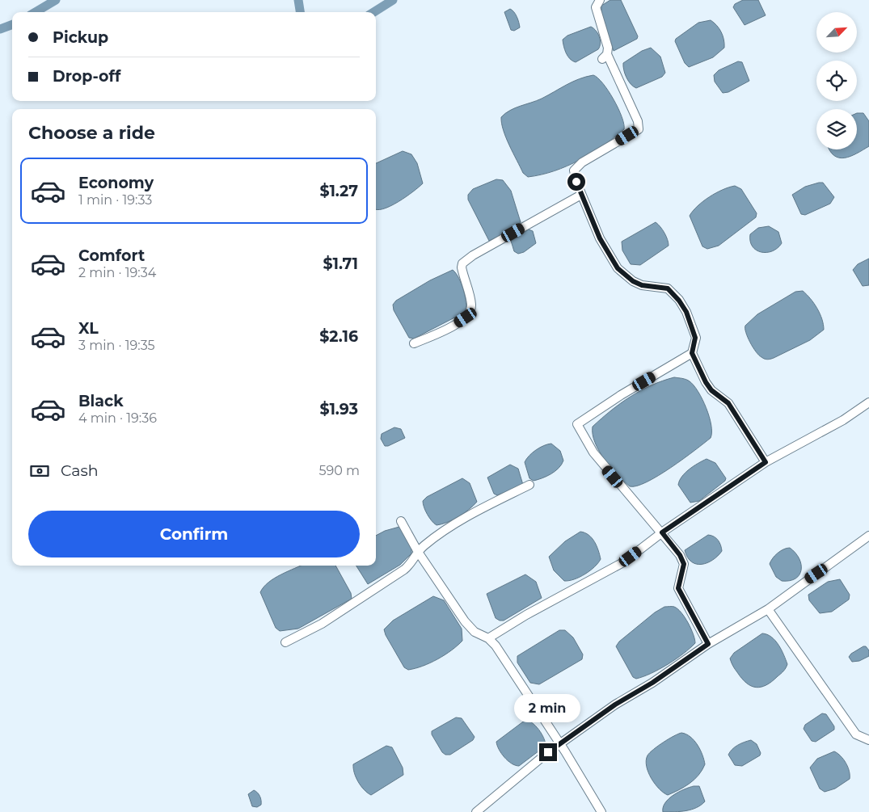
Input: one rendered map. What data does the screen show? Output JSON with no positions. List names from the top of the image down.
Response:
{
  "north": "top right",
  "page": {
    "banner": ["Pickup", "Drop-off"],
    "heading": "Choose a ride",
    "list": [
      {
        "name": "Economy",
        "note": "1 min · 19:33",
        "value": "$1.27"
      },
      {
        "name": "Comfort",
        "note": "2 min · 19:34",
        "value": "$1.71"
      },
      {
        "name": "XL",
        "note": "3 min · 19:35",
        "value": "$2.16"
      },
      {
        "name": "Black",
        "note": "4 min · 19:36",
        "value": "$1.93"
      }
    ],
    "pay": ["Cash", "590 m"],
    "buttons": "Confirm",
    "bubble": "2 min"
  }
}
